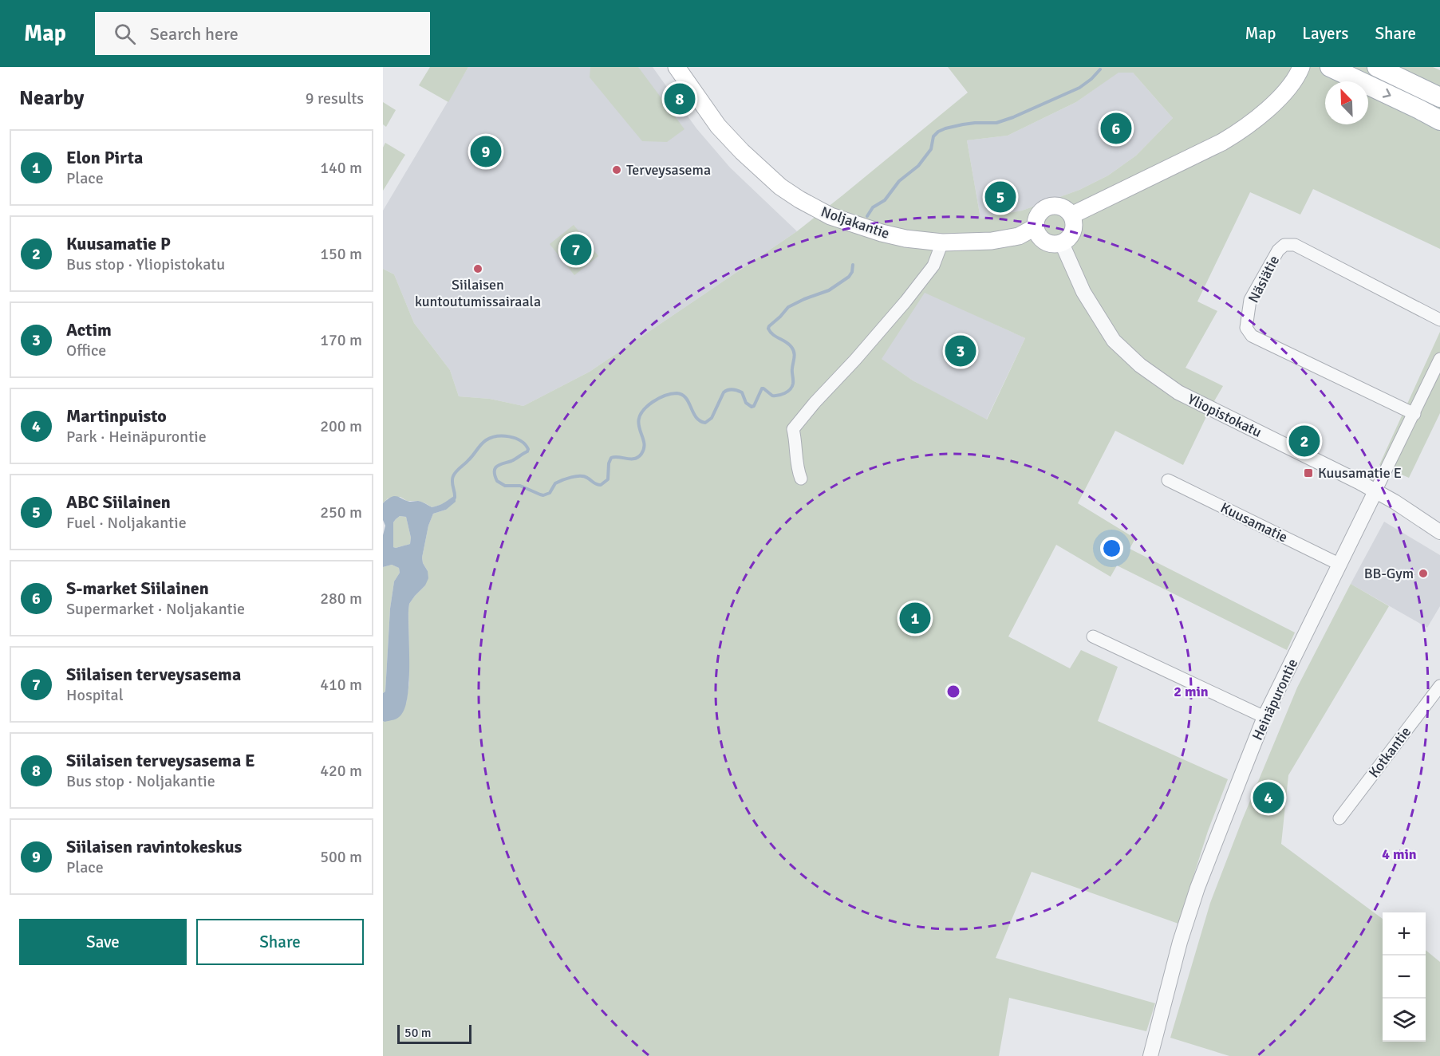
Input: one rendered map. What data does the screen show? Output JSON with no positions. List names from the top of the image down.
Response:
{
  "streets": {
    "main road": ["Noljakantie"],
    "street": [
      "Näsiätie",
      "Yliopistokatu",
      "Kuusamatie",
      "Heinäpurontie",
      "Kotkantie"
    ]
  },
  "crossings": [
    ["Noljakantie", "Yliopistokatu"],
    ["Näsiätie", "Heinäpurontie"],
    ["Yliopistokatu", "Heinäpurontie"],
    ["Kuusamatie", "Heinäpurontie"]
  ],
  "places": {
    "other": ["Terveysasema", "Siilaisen kuntoutumissairaala", "BB-Gym"],
    "transit": ["Kuusamatie E"]
  },
  "scale_bar": "50 m",
  "north": "top left",
  "page": {
    "header": "Map",
    "search": "Search here",
    "nav": ["Map", "Layers", "Share"],
    "heading": ["Nearby", "9 results"],
    "pins": [
      "8",
      "6",
      "9",
      "5",
      "7",
      "3",
      "2",
      "1",
      "4"
    ],
    "list": [
      {
        "mark": "1",
        "name": "Elon Pirta",
        "note": "Place",
        "value": "140 m"
      },
      {
        "mark": "2",
        "name": "Kuusamatie P",
        "note": "Bus stop · Yliopistokatu",
        "value": "150 m"
      },
      {
        "mark": "3",
        "name": "Actim",
        "note": "Office",
        "value": "170 m"
      },
      {
        "mark": "4",
        "name": "Martinpuisto",
        "note": "Park · Heinäpurontie",
        "value": "200 m"
      },
      {
        "mark": "5",
        "name": "ABC Siilainen",
        "note": "Fuel · Noljakantie",
        "value": "250 m"
      },
      {
        "mark": "6",
        "name": "S-market Siilainen",
        "note": "Supermarket · Noljakantie",
        "value": "280 m"
      },
      {
        "mark": "7",
        "name": "Siilaisen terveysasema",
        "note": "Hospital",
        "value": "410 m"
      },
      {
        "mark": "8",
        "name": "Siilaisen terveysasema E",
        "note": "Bus stop · Noljakantie",
        "value": "420 m"
      },
      {
        "mark": "9",
        "name": "Siilaisen ravintokeskus",
        "note": "Place",
        "value": "500 m"
      }
    ],
    "buttons": ["Save", "Share"],
    "map_buttons": ["+", "−"],
    "scale": "50 m"
  },
  "rings": ["2 min", "4 min"]
}
